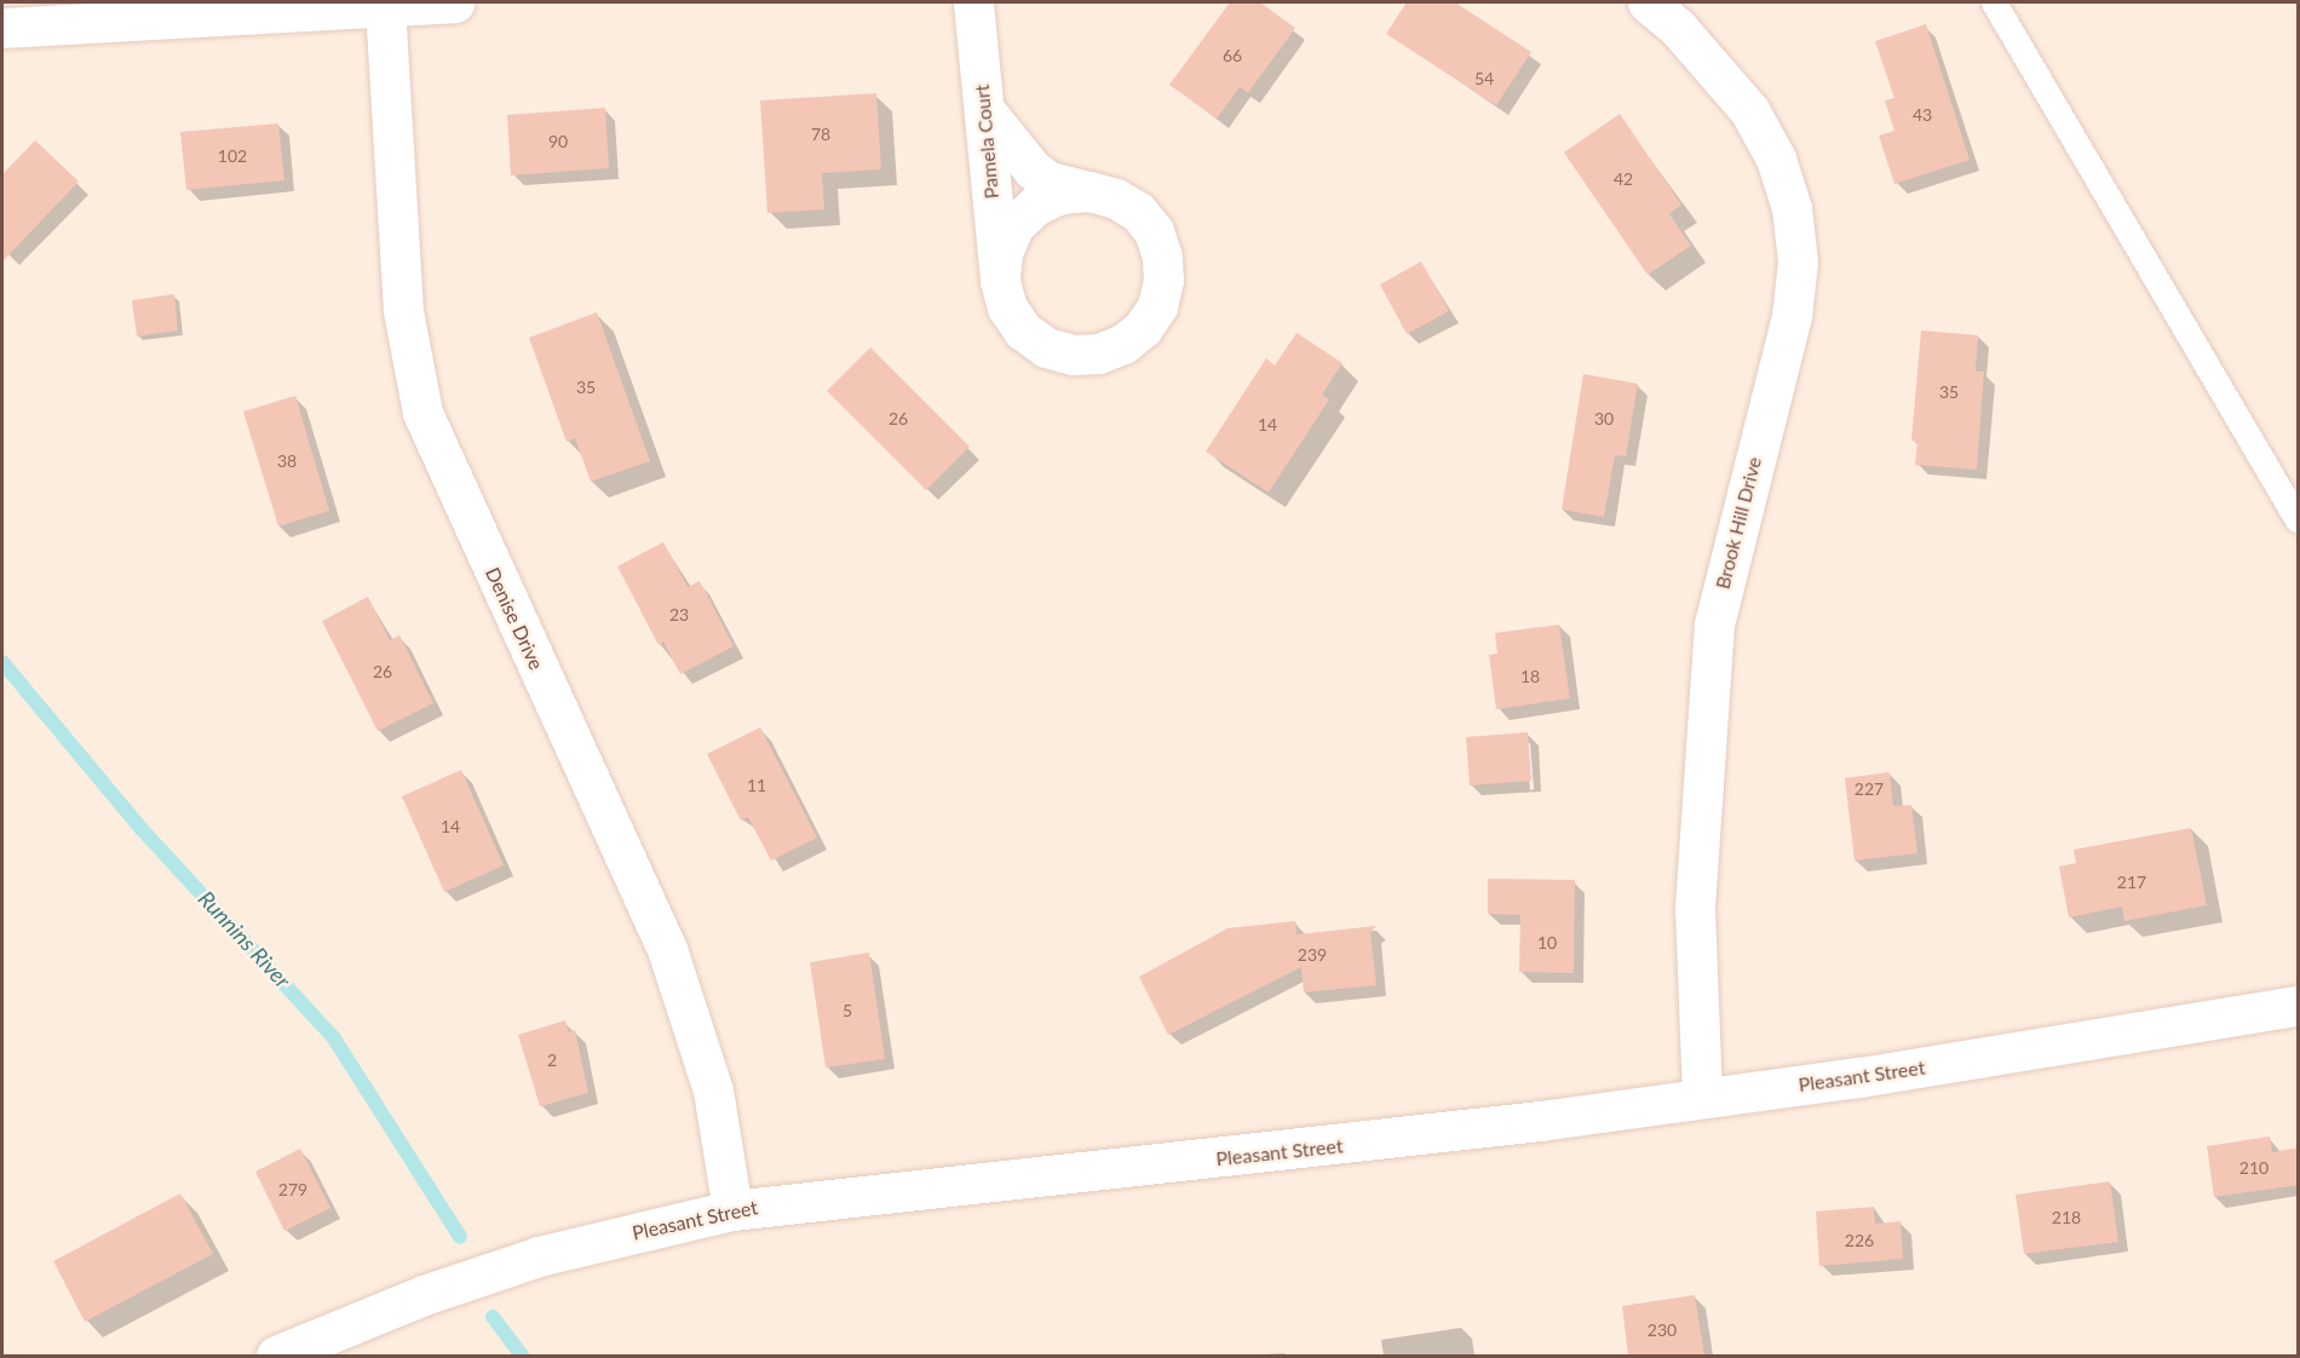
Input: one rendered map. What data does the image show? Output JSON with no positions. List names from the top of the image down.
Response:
{
  "streets": {
    "street": [
      "Pamela Court",
      "Brook Hill Drive",
      "Denise Drive",
      "Pleasant Street"
    ]
  },
  "crossings": [
    ["Brook Hill Drive", "Pleasant Street"],
    ["Denise Drive", "Pleasant Street"]
  ],
  "water": ["Runnins River"],
  "house_numbers": [
    "66",
    "54",
    "43",
    "78",
    "90",
    "102",
    "42",
    "35",
    "35",
    "26",
    "30",
    "14",
    "38",
    "23",
    "26",
    "18",
    "11",
    "227",
    "14",
    "217",
    "10",
    "239",
    "5",
    "2",
    "210",
    "279",
    "218",
    "226",
    "230"
  ]
}
